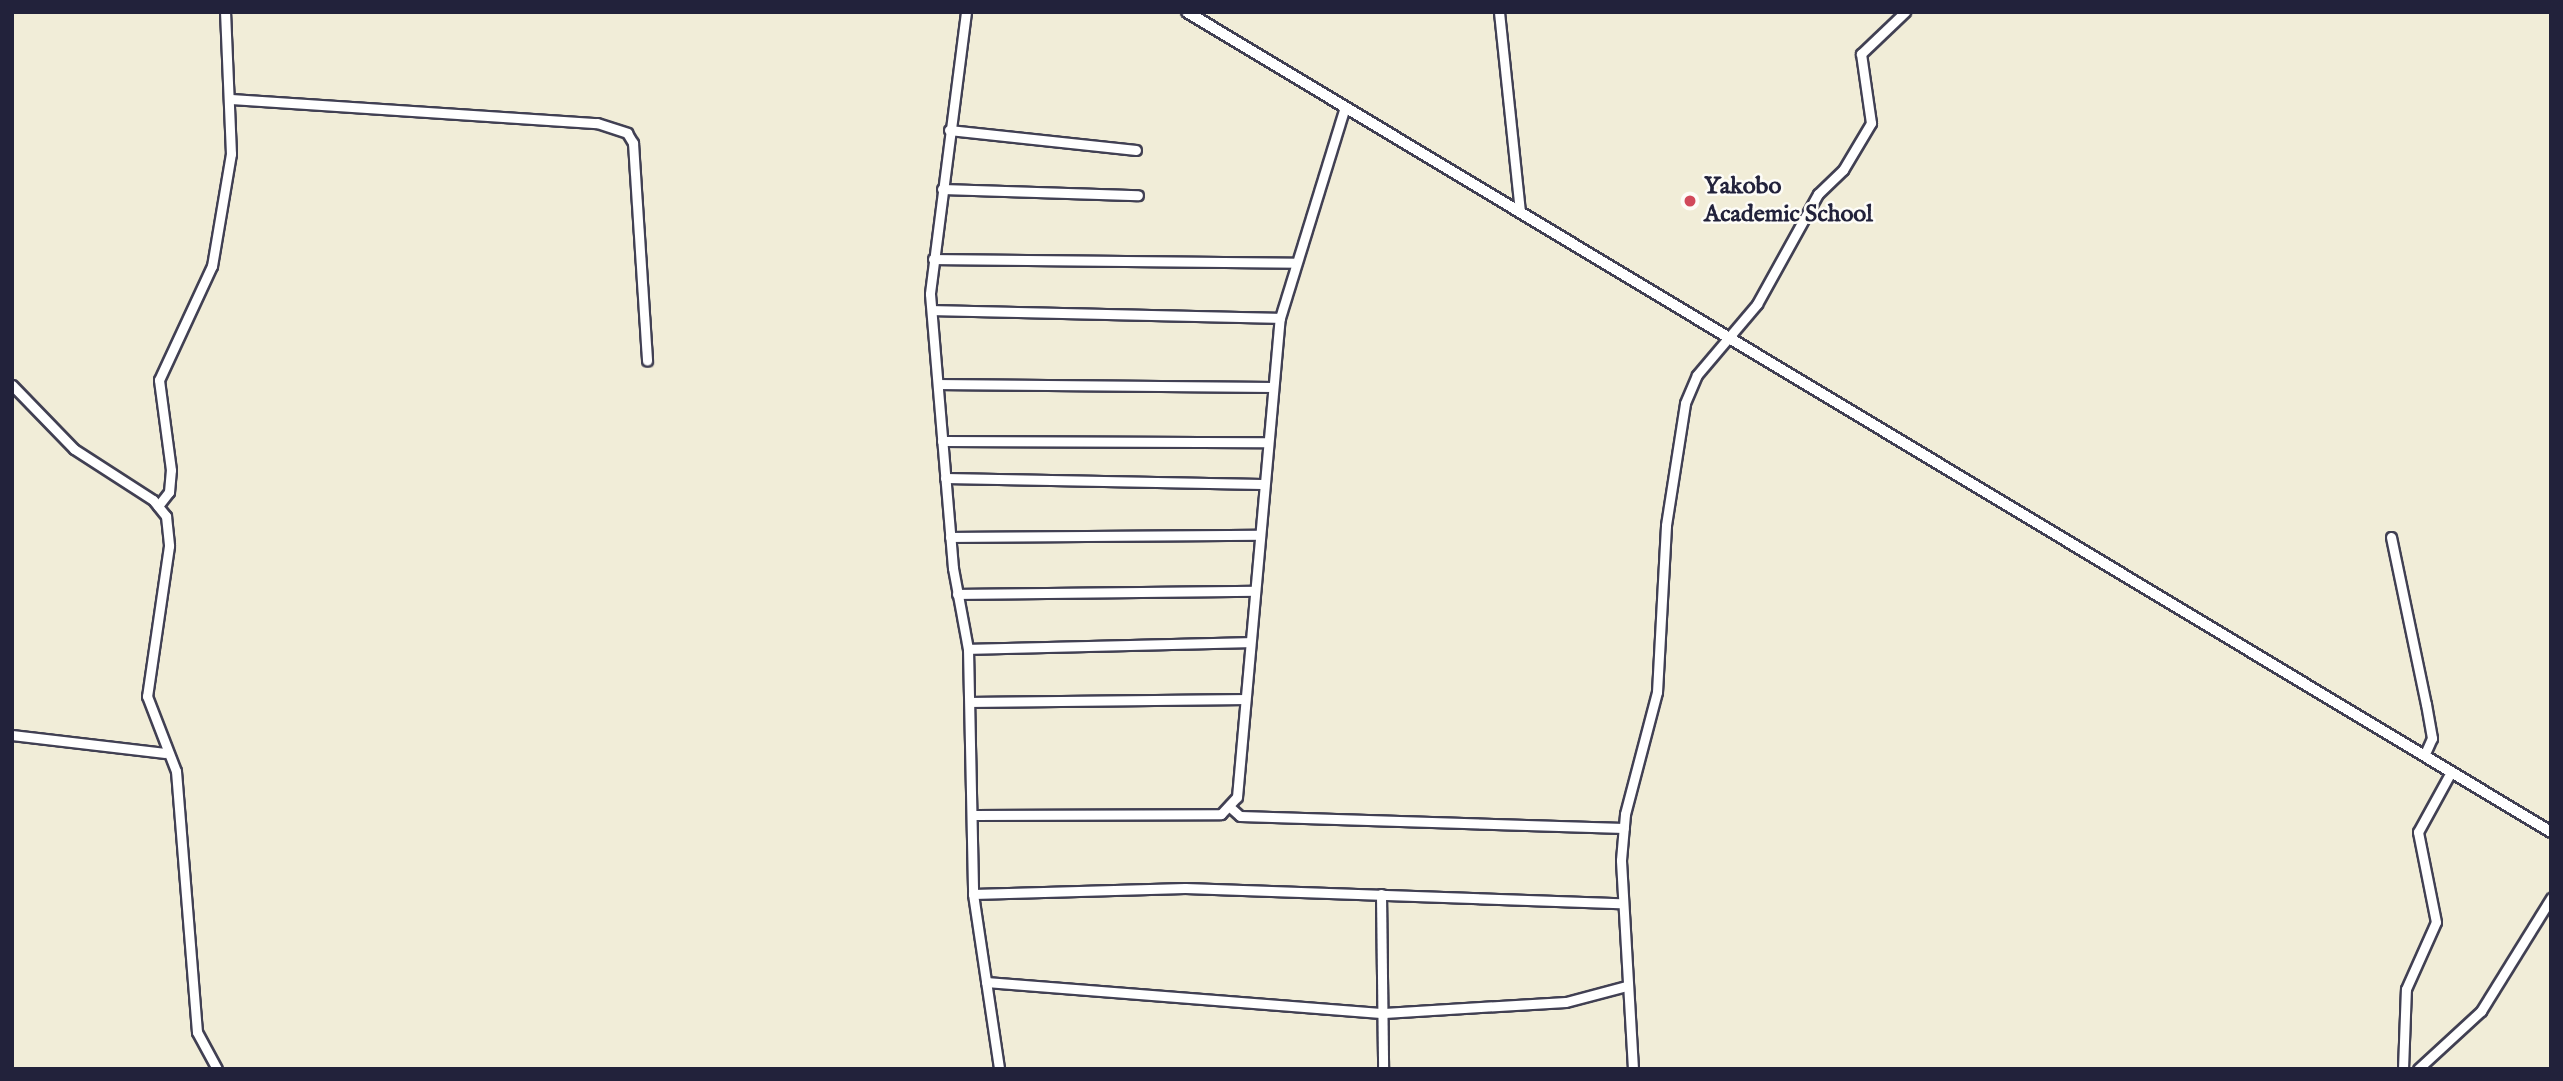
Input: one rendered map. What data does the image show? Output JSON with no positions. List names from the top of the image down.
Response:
{
  "places": ["Yakobo Academic School"]
}
